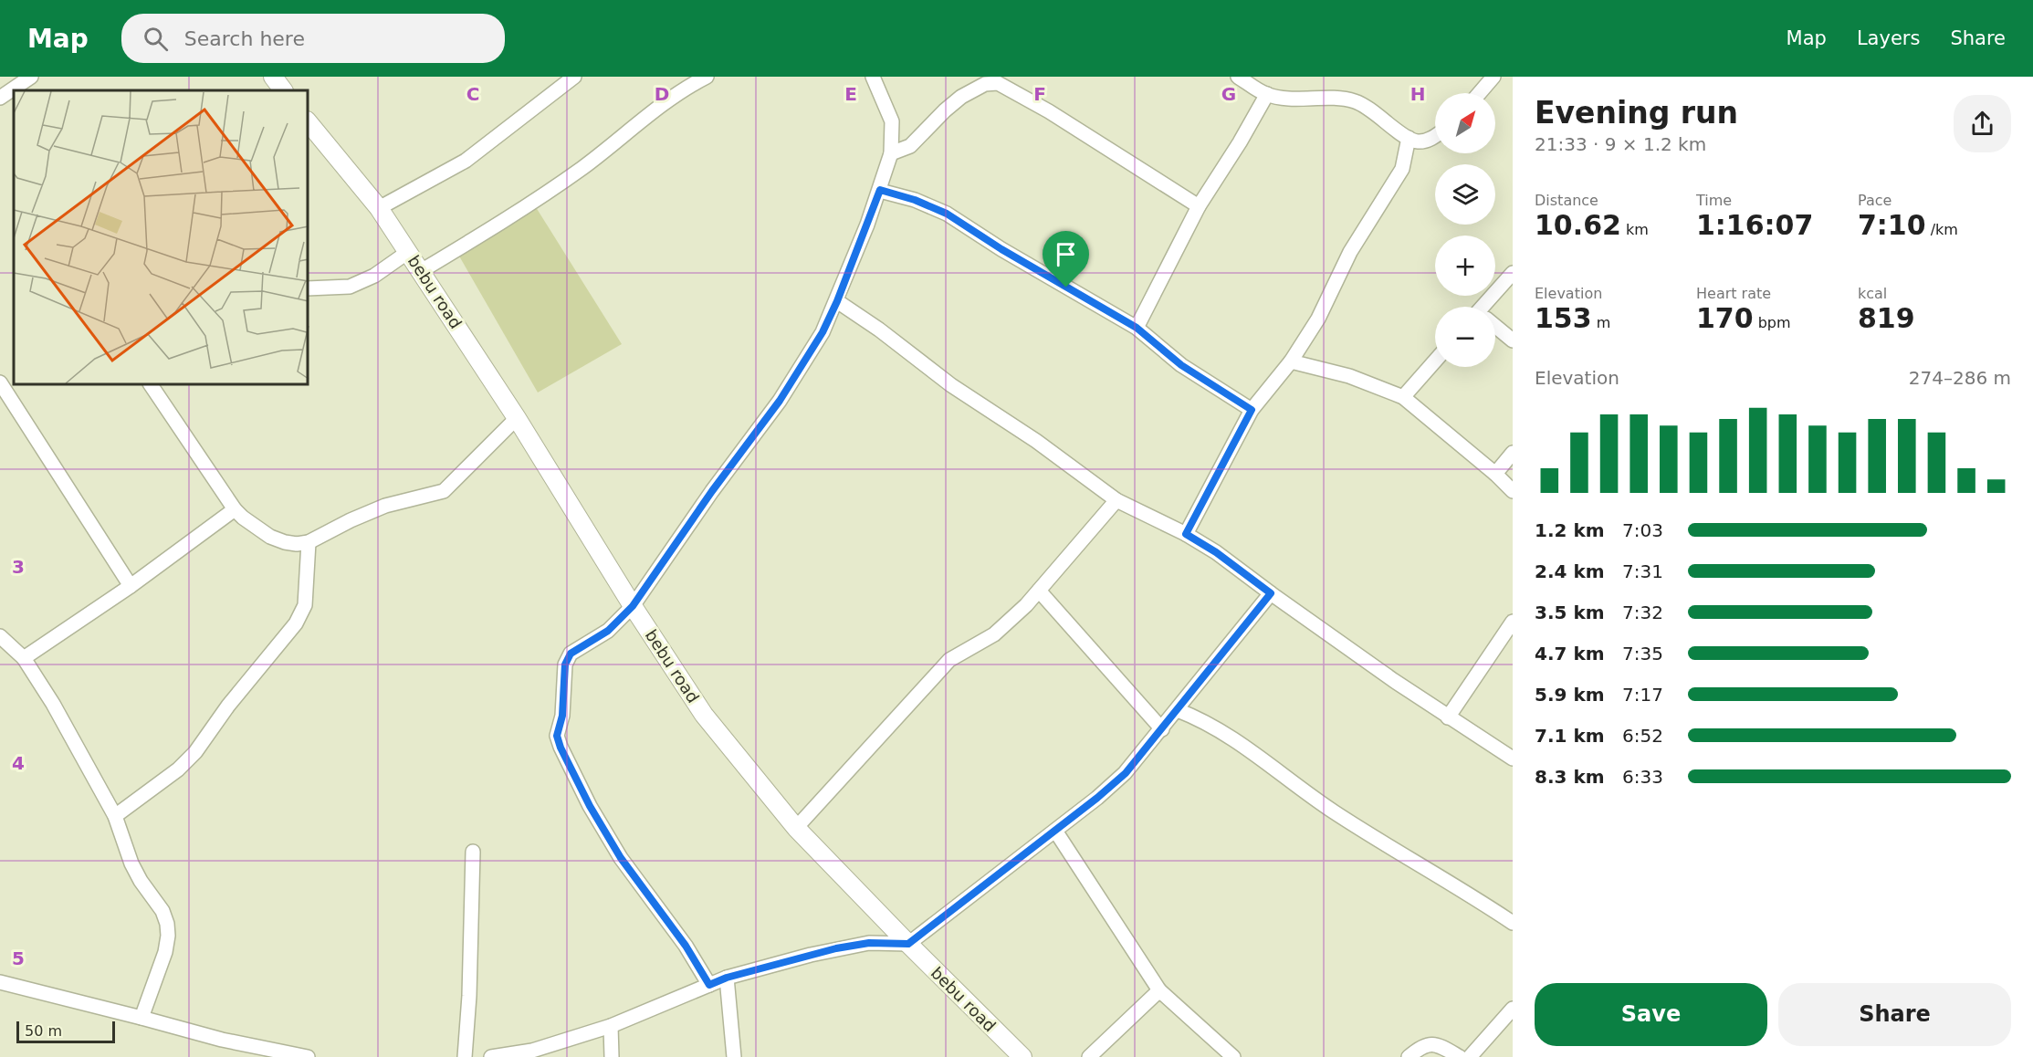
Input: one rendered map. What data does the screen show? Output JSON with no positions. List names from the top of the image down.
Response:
{
  "streets": {
    "street": ["bebu road"]
  },
  "scale_bar": "50 m",
  "north": "top right",
  "page": {
    "header": "Map",
    "search": "Search here",
    "nav": ["Map", "Layers", "Share"],
    "heading": ["Evening run", "21:33 · 9 × 1.2 km"],
    "map_buttons": ["+", "−"],
    "stats": [
      ["Distance", "10.62 km"],
      ["Time", "1:16:07"],
      ["Pace", "7:10 /km"],
      ["Elevation", "153 m"],
      ["Heart rate", "170 bpm"],
      ["kcal", "819"]
    ],
    "chart": ["Elevation", "274–286 m"],
    "list": [
      {
        "name": "1.2 km",
        "note": "7:03"
      },
      {
        "name": "2.4 km",
        "note": "7:31"
      },
      {
        "name": "3.5 km",
        "note": "7:32"
      },
      {
        "name": "4.7 km",
        "note": "7:35"
      },
      {
        "name": "5.9 km",
        "note": "7:17"
      },
      {
        "name": "7.1 km",
        "note": "6:52"
      },
      {
        "name": "8.3 km",
        "note": "6:33"
      }
    ],
    "buttons": ["Save", "Share"],
    "scale": "50 m"
  },
  "grid": {
    "columns": [
      "C",
      "D",
      "E",
      "F",
      "G",
      "H"
    ],
    "rows": ["3", "4", "5"]
  }
}
